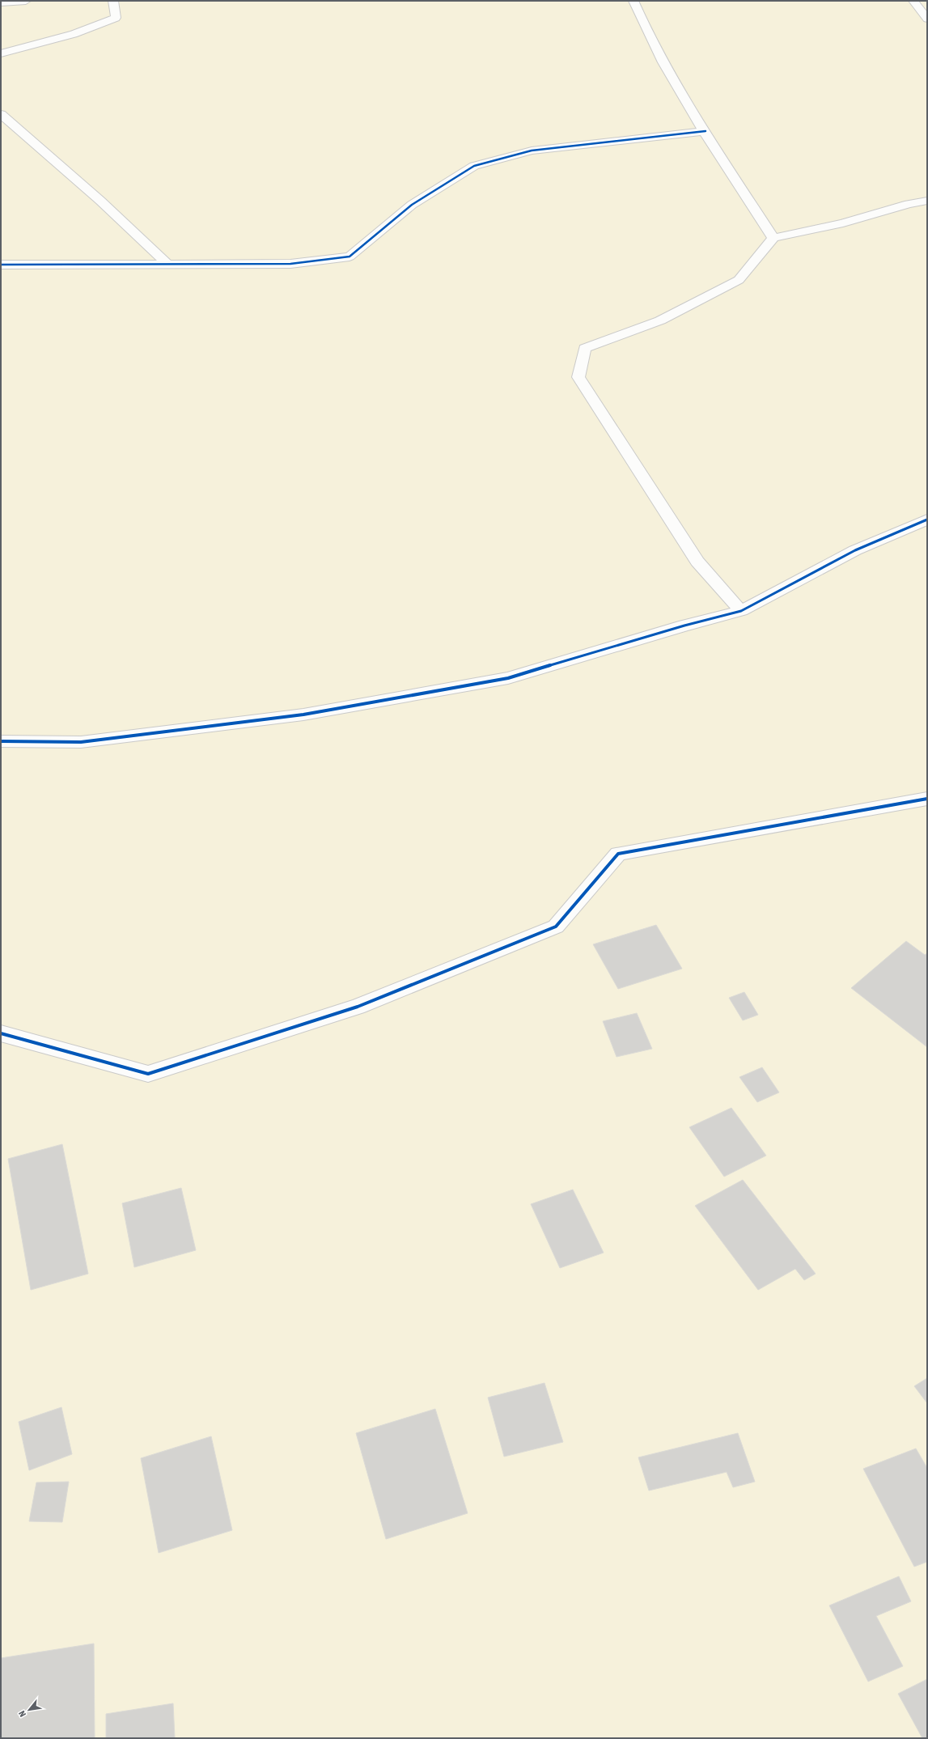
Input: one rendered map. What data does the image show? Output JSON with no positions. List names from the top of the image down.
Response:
{
  "north": "bottom left"
}
